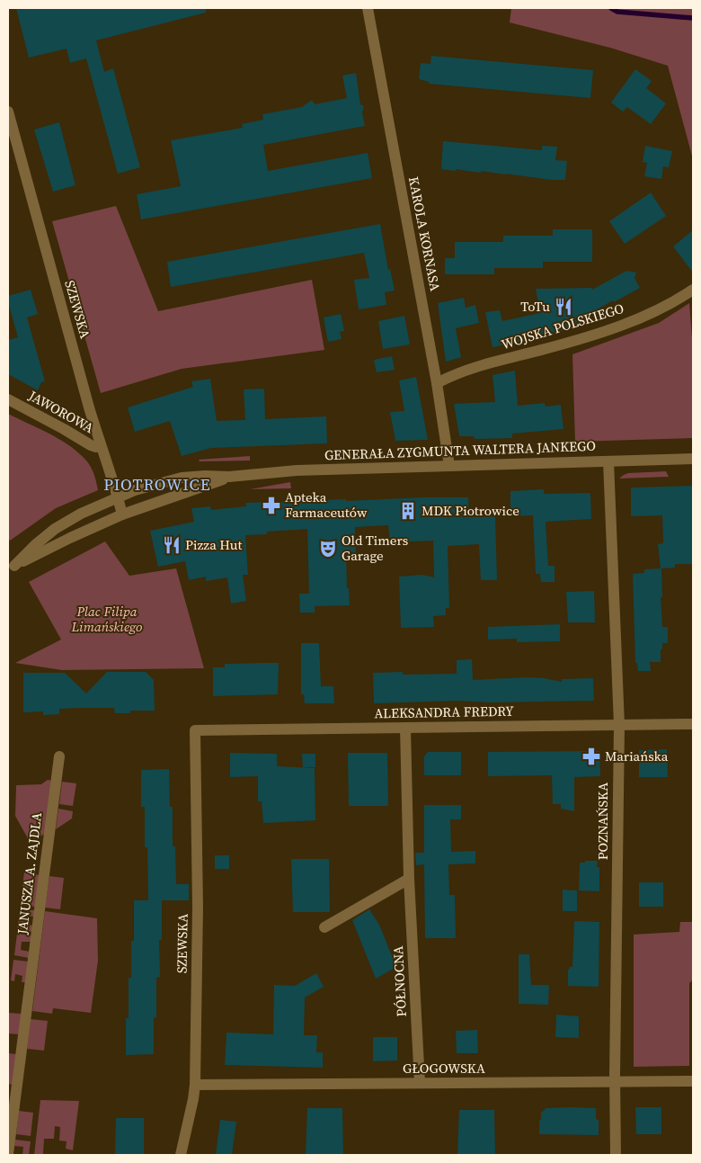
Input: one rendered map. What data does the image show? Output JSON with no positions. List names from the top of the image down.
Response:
{
  "streets": {
    "street": [
      "KAROLA KORNASA",
      "SZEWSKA",
      "WOJSKA POLSKIEGO",
      "JAWOROWA",
      "GENERAŁA ZYGMUNTA WALTERA JANKEGO",
      "ALEKSANDRA FREDRY",
      "POZNAŃSKA",
      "JANUSZA A. ZAJDLA",
      "PÓŁNOCNA",
      "GŁOGOWSKA"
    ]
  },
  "crossings": [
    ["KAROLA KORNASA", "WOJSKA POLSKIEGO"],
    ["KAROLA KORNASA", "GENERAŁA ZYGMUNTA WALTERA JANKEGO"],
    ["SZEWSKA", "JAWOROWA"],
    ["SZEWSKA", "GENERAŁA ZYGMUNTA WALTERA JANKEGO"],
    ["SZEWSKA", "ALEKSANDRA FREDRY"],
    ["SZEWSKA", "GŁOGOWSKA"],
    ["GENERAŁA ZYGMUNTA WALTERA JANKEGO", "POZNAŃSKA"],
    ["ALEKSANDRA FREDRY", "POZNAŃSKA"],
    ["ALEKSANDRA FREDRY", "PÓŁNOCNA"],
    ["POZNAŃSKA", "GŁOGOWSKA"],
    ["PÓŁNOCNA", "GŁOGOWSKA"]
  ],
  "districts": ["PIOTROWICE"],
  "parks": ["Plac Filipa Limańskiego"],
  "places": {
    "restaurant": ["ToTu", "Pizza Hut"],
    "pharmacy": ["Apteka Farmaceutów", "Mariańska"],
    "building": ["MDK Piotrowice"],
    "theatre": ["Old Timers Garage"]
  }
}
